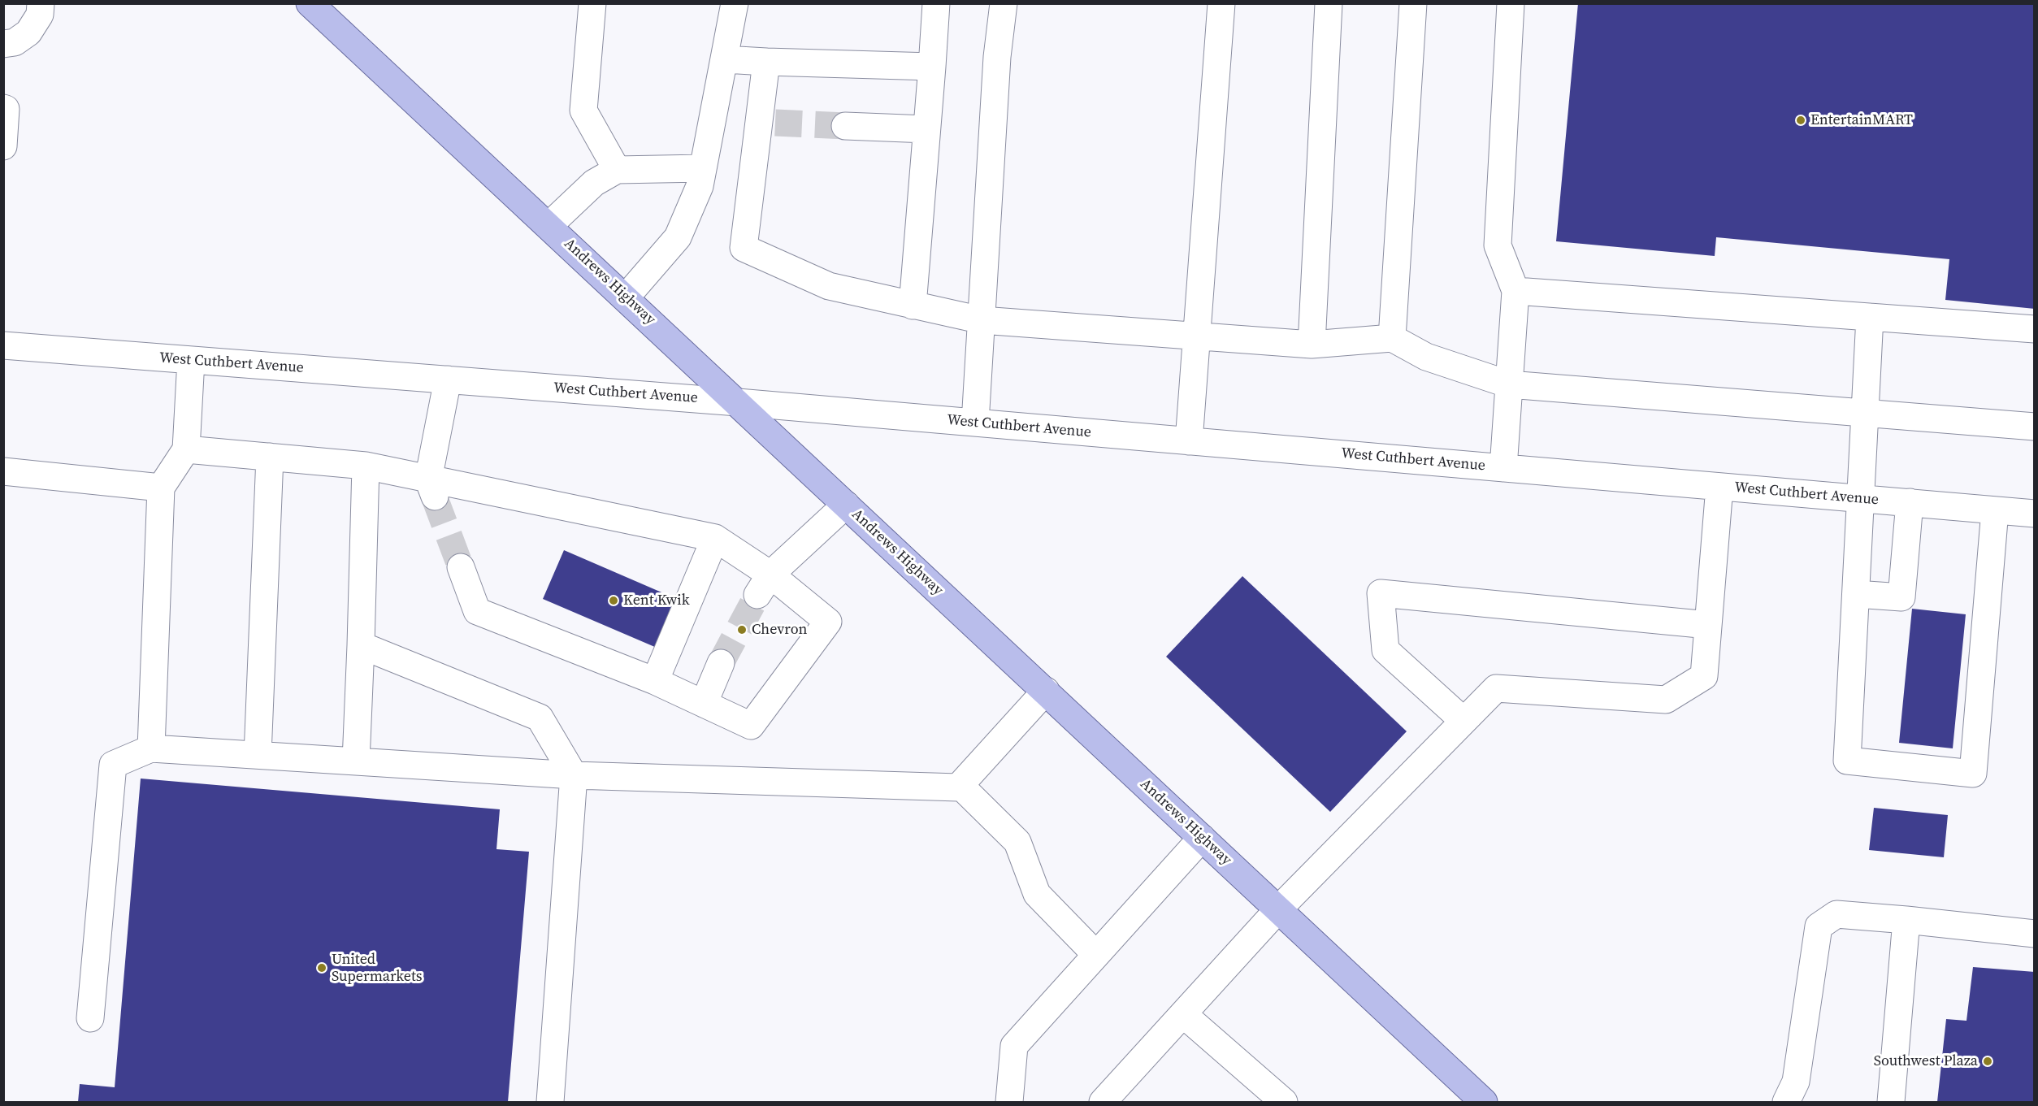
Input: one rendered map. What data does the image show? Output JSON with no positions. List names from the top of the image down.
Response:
{
  "streets": {
    "main road": ["Andrews Highway"],
    "street": ["West Cuthbert Avenue"]
  },
  "crossings": [
    ["Andrews Highway", "West Cuthbert Avenue"]
  ],
  "places": [
    "EntertainMART",
    "Kent Kwik",
    "Chevron",
    "United Supermarkets",
    "Southwest Plaza"
  ]
}
